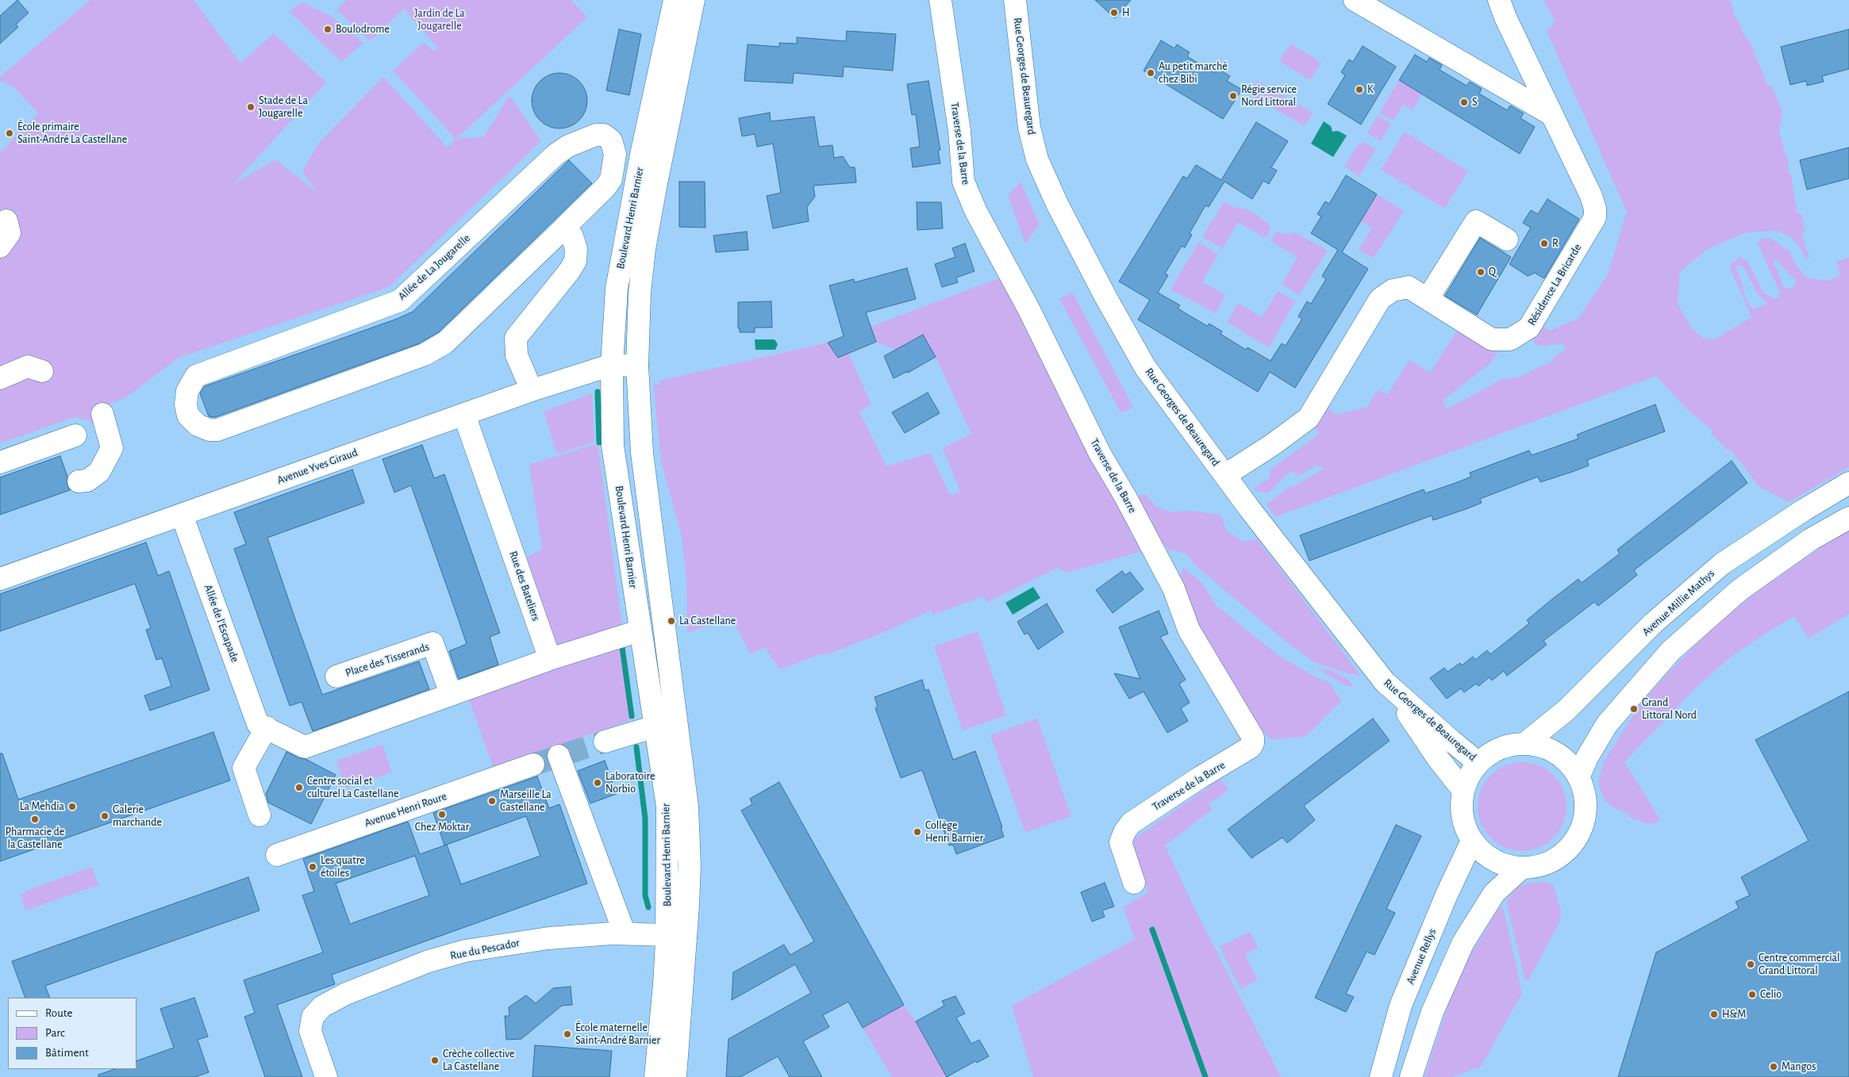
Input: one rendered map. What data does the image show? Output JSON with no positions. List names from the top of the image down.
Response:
{
  "streets": {
    "street": [
      "Rue Georges de Beauregard",
      "Traverse de la Barre",
      "Boulevard Henri Barnier",
      "Allée de La Jougarelle",
      "Résidence La Bricarde",
      "Avenue Yves Giraud",
      "Rue des Bateliers",
      "Avenue Millie Mathys",
      "Allée de l'Escapade",
      "Place des Tisserands",
      "Avenue Henri Roure",
      "Rue du Pescador",
      "Avenue Rellys"
    ]
  },
  "crossings": [
    ["Rue Georges de Beauregard", "Résidence La Bricarde"],
    ["Rue Georges de Beauregard", "Avenue Millie Mathys"],
    ["Rue Georges de Beauregard", "Avenue Rellys"],
    ["Boulevard Henri Barnier", "Avenue Yves Giraud"],
    ["Boulevard Henri Barnier", "Rue du Pescador"],
    ["Avenue Yves Giraud", "Rue des Bateliers"],
    ["Avenue Yves Giraud", "Allée de l'Escapade"],
    ["Avenue Millie Mathys", "Avenue Rellys"]
  ],
  "parks": ["Jardin de La Jougarelle"],
  "places": [
    "H",
    "Boulodrome",
    "Au petit marché chez Bibi",
    "K",
    "Régie service Nord Littoral",
    "S",
    "Stade de La Jougarelle",
    "École primaire Saint-André La Castellane",
    "R",
    "Q",
    "La Castellane",
    "Grand Littoral Nord",
    "Laboratoire Norbio",
    "Centre social et culturel La Castellane",
    "Marseille La Castellane",
    "La Mehdia",
    "Chez Moktar",
    "Galerie marchande",
    "Pharmacie de la Castellane",
    "Collège Henri Barnier",
    "Les quatre étoiles",
    "Centre commercial Grand Littoral",
    "Celio",
    "H&M",
    "École maternelle Saint-André Barnier",
    "Crèche collective La Castellane",
    "Mangos"
  ],
  "legend": ["Route", "Parc", "Bâtiment"]
}
